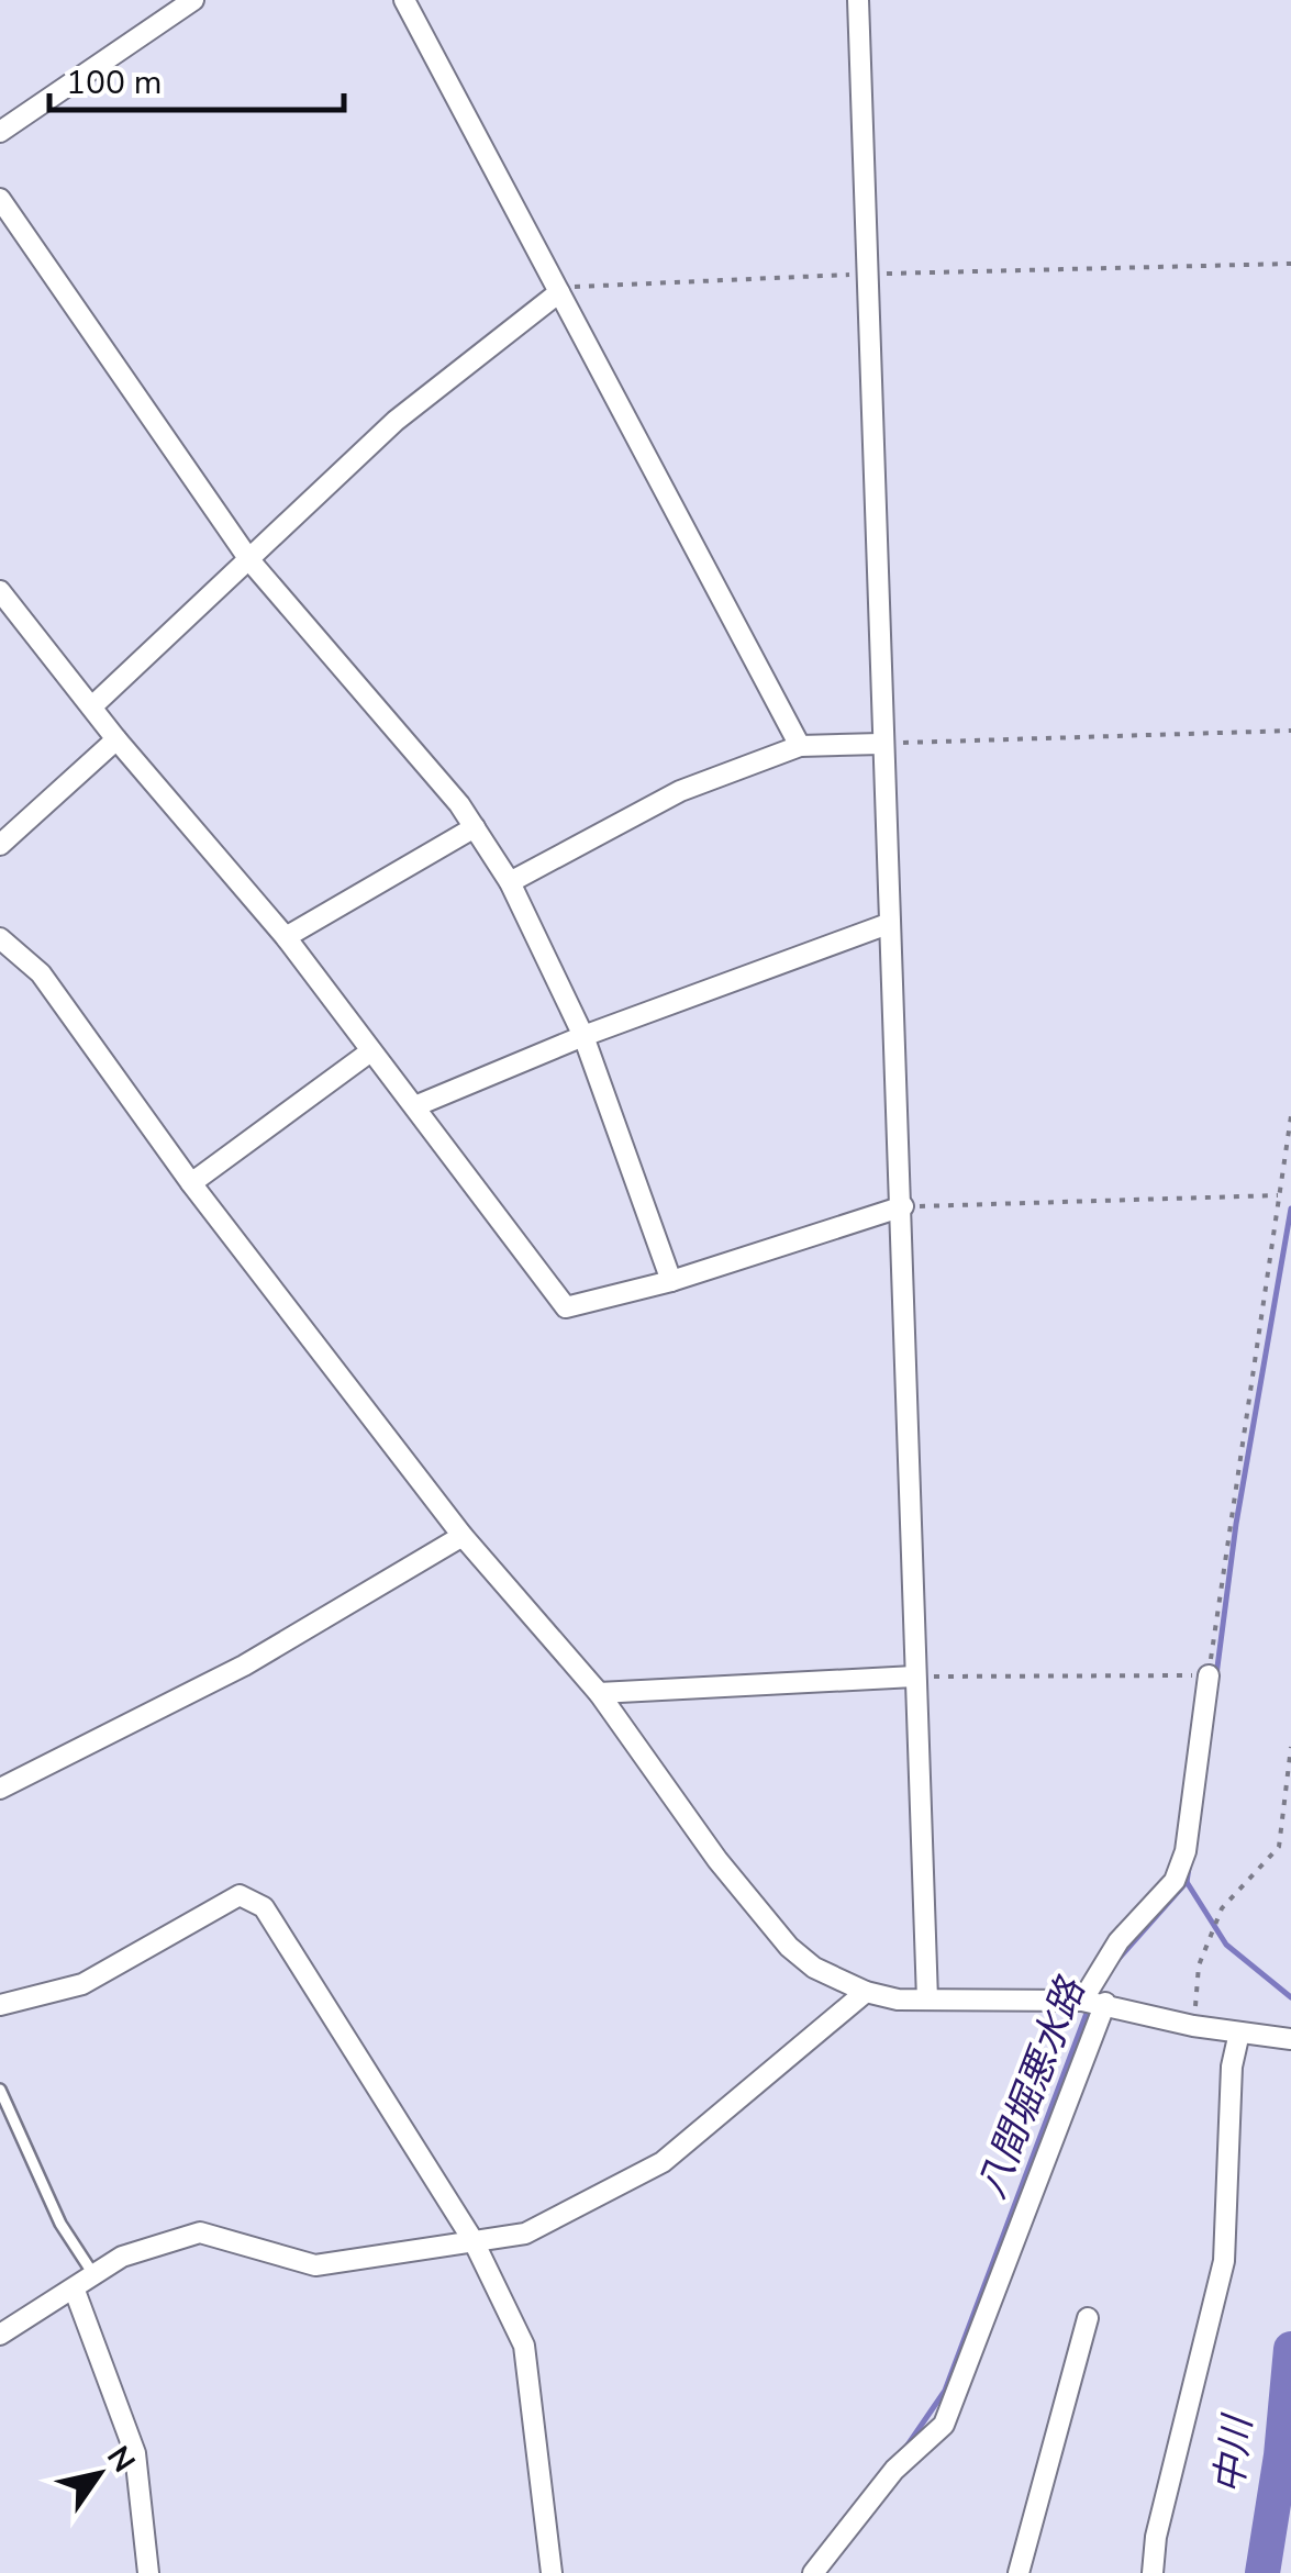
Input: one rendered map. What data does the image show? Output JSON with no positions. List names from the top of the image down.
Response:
{
  "water": ["八間堀悪水路", "中川"],
  "scale_bar": "100 m",
  "north": "top right"
}
